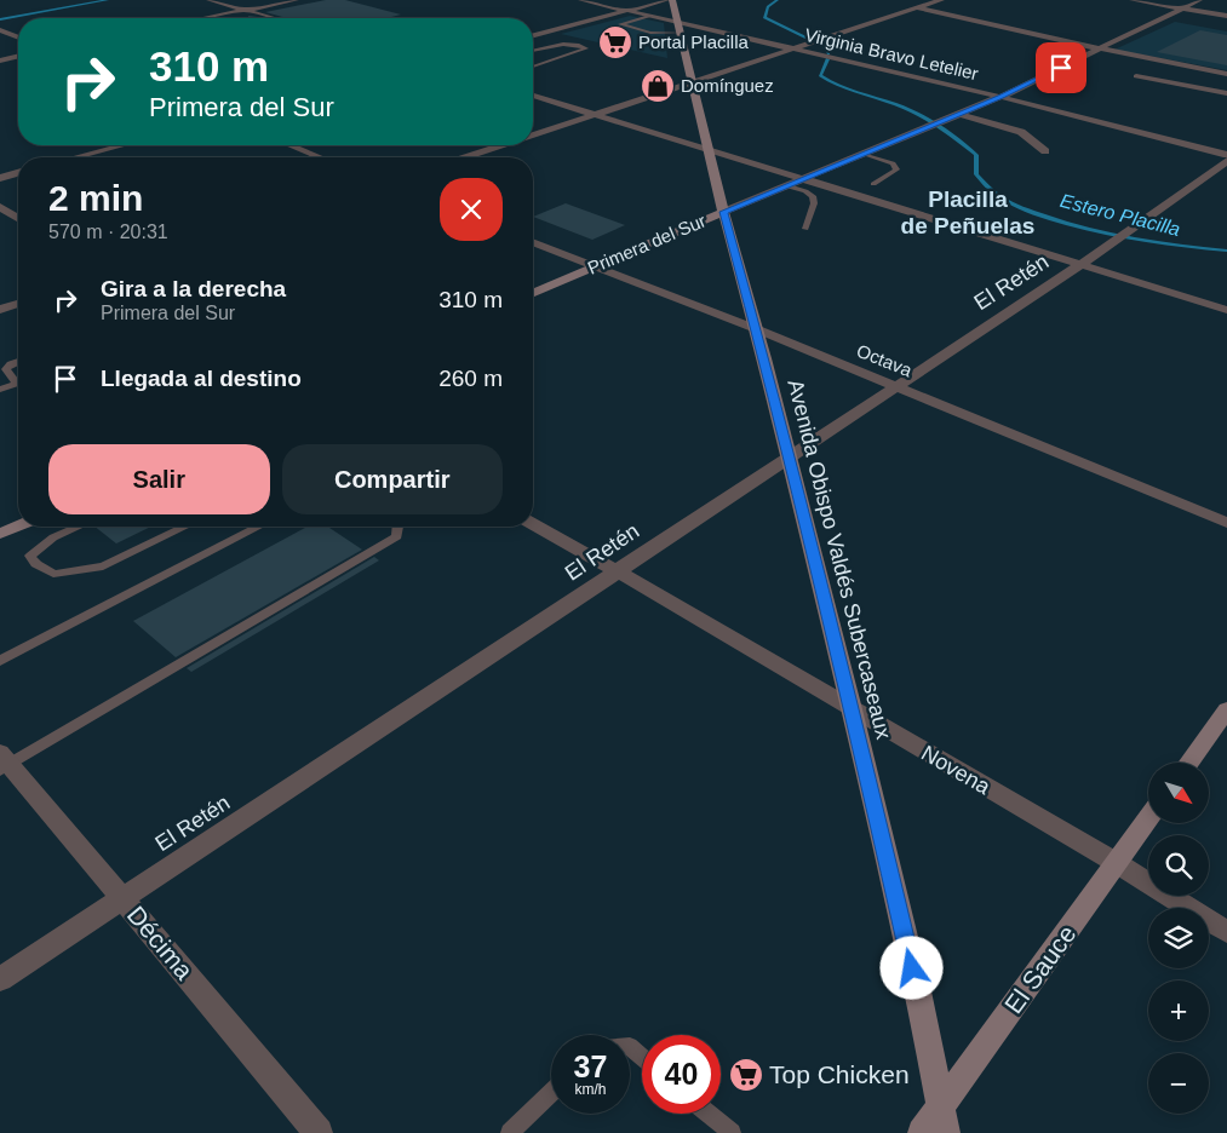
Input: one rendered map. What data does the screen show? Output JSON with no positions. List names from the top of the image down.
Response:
{
  "streets": {
    "street": [
      "Virginia Bravo Letelier",
      "Primera del Sur",
      "El Retén",
      "Octava",
      "Avenida Obispo Valdés Subercaseaux",
      "Novena",
      "Décima",
      "El Sauce"
    ]
  },
  "crossings": [
    ["Virginia Bravo Letelier", "Primera del Sur"],
    ["Virginia Bravo Letelier", "Avenida Obispo Valdés Subercaseaux"],
    ["Primera del Sur", "Octava"],
    ["Primera del Sur", "Avenida Obispo Valdés Subercaseaux"],
    ["El Retén", "Octava"],
    ["El Retén", "Avenida Obispo Valdés Subercaseaux"],
    ["El Retén", "Novena"],
    ["El Retén", "Décima"],
    ["Octava", "Avenida Obispo Valdés Subercaseaux"],
    ["Avenida Obispo Valdés Subercaseaux", "Novena"],
    ["Avenida Obispo Valdés Subercaseaux", "El Sauce"],
    ["Novena", "El Sauce"]
  ],
  "districts": ["Placilla de Peñuelas"],
  "water": ["Estero Placilla"],
  "places": {
    "supermarket": ["Portal Placilla", "Top Chicken"],
    "shop": ["Domínguez"]
  },
  "north": "bottom right",
  "page": {
    "turn": ["310 m", "Primera del Sur"],
    "heading": ["2 min", "570 m · 20:31"],
    "list": [
      {
        "name": "Gira a la derecha",
        "note": "Primera del Sur",
        "value": "310 m"
      },
      {
        "name": "Llegada al destino",
        "value": "260 m"
      }
    ],
    "buttons": ["Salir", "Compartir"],
    "map_buttons": ["+", "−"],
    "speed": "37 km/h",
    "limit": "40"
  }
}
